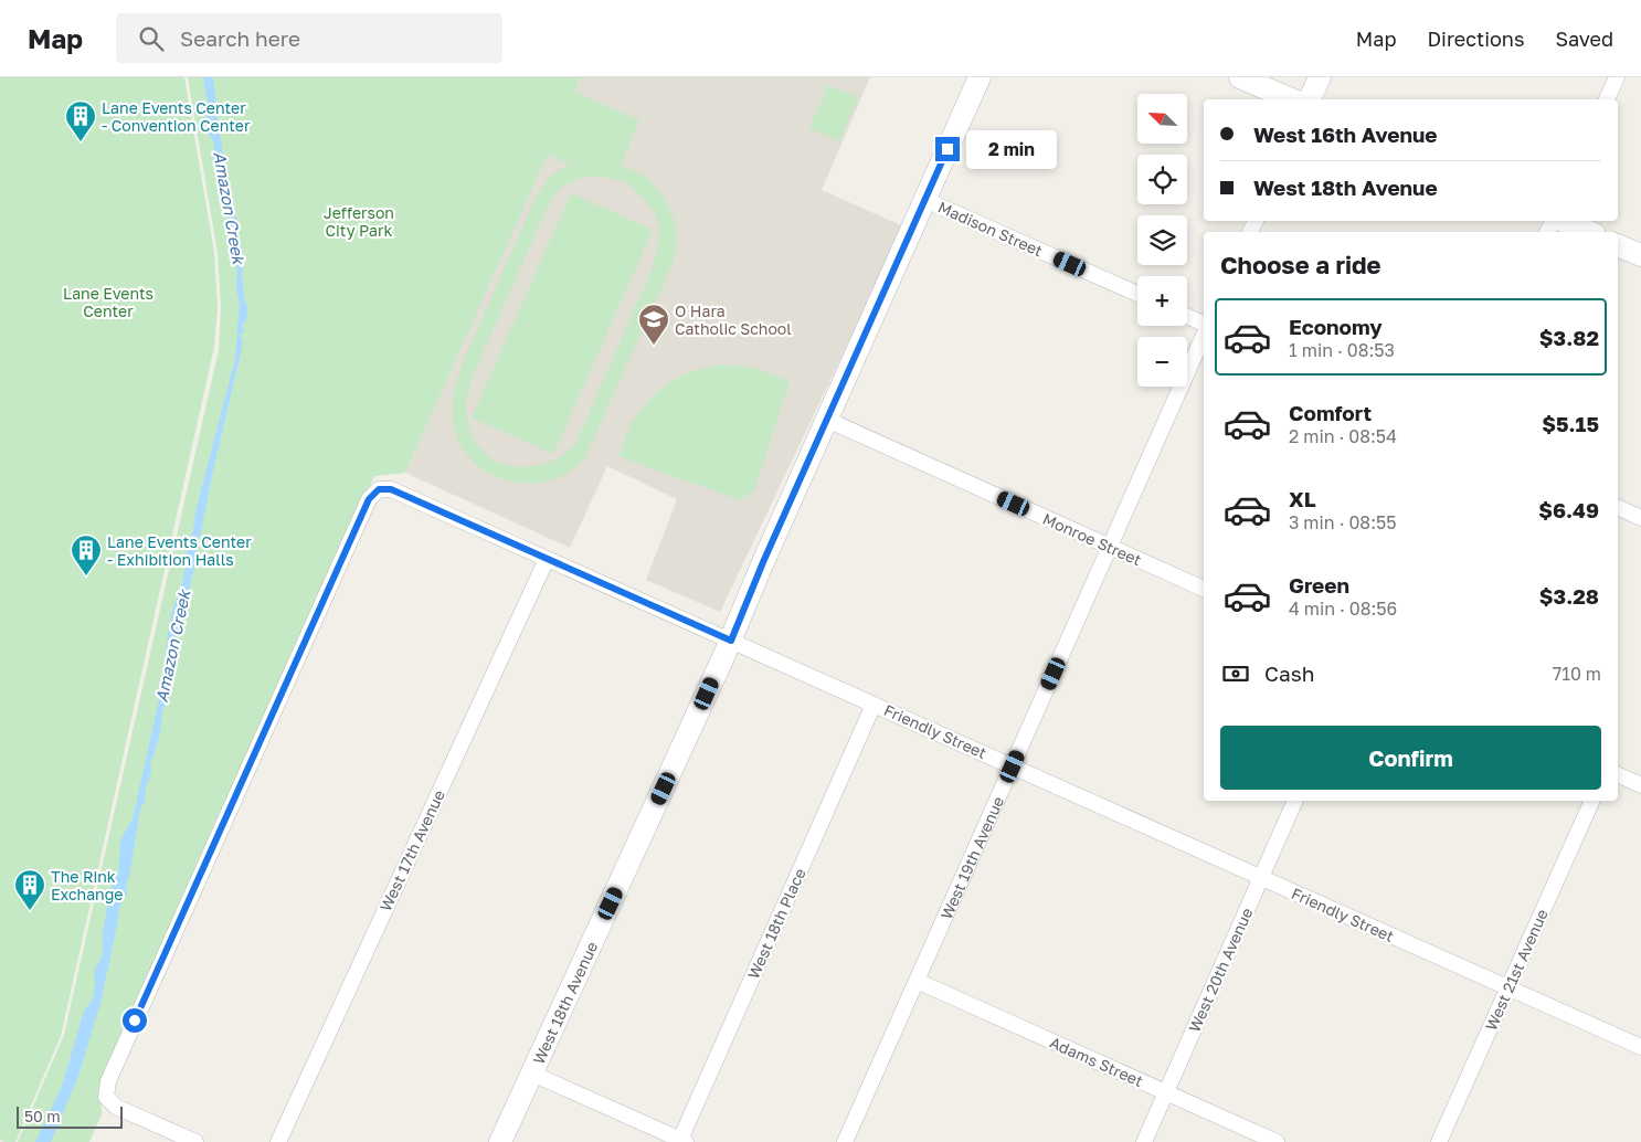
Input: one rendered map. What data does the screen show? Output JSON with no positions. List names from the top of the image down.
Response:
{
  "streets": {
    "main road": ["West 18th Avenue"],
    "street": [
      "Madison Street",
      "Monroe Street",
      "Friendly Street",
      "West 17th Avenue",
      "West 19th Avenue",
      "West 18th Place",
      "West 20th Avenue",
      "West 21st Avenue",
      "Adams Street"
    ]
  },
  "crossings": [
    ["Madison Street", "West 18th Avenue"],
    ["Monroe Street", "West 19th Avenue"],
    ["Monroe Street", "West 18th Avenue"],
    ["Friendly Street", "West 17th Avenue"],
    ["Friendly Street", "West 19th Avenue"],
    ["Friendly Street", "West 18th Place"],
    ["Friendly Street", "West 20th Avenue"],
    ["Friendly Street", "West 21st Avenue"],
    ["Friendly Street", "West 18th Avenue"],
    ["West 19th Avenue", "Adams Street"],
    ["West 20th Avenue", "Adams Street"]
  ],
  "water": ["Amazon Creek"],
  "parks": ["Jefferson City Park", "Lane Events Center"],
  "places": {
    "building": ["Lane Events Center - Convention Center", "Lane Events Center - Exhibition Halls", "The Rink Exchange"],
    "school or university": ["O Hara Catholic School"]
  },
  "scale_bar": "50 m",
  "north": "top left",
  "page": {
    "header": "Map",
    "search": "Search here",
    "nav": ["Map", "Directions", "Saved"],
    "map_buttons": ["+", "−"],
    "banner": ["West 16th Avenue", "West 18th Avenue"],
    "bubble": "2 min",
    "heading": "Choose a ride",
    "list": [
      {
        "name": "Economy",
        "note": "1 min · 08:53",
        "value": "$3.82"
      },
      {
        "name": "Comfort",
        "note": "2 min · 08:54",
        "value": "$5.15"
      },
      {
        "name": "XL",
        "note": "3 min · 08:55",
        "value": "$6.49"
      },
      {
        "name": "Green",
        "note": "4 min · 08:56",
        "value": "$3.28"
      }
    ],
    "pay": ["Cash", "710 m"],
    "buttons": "Confirm",
    "scale": "50 m"
  }
}
